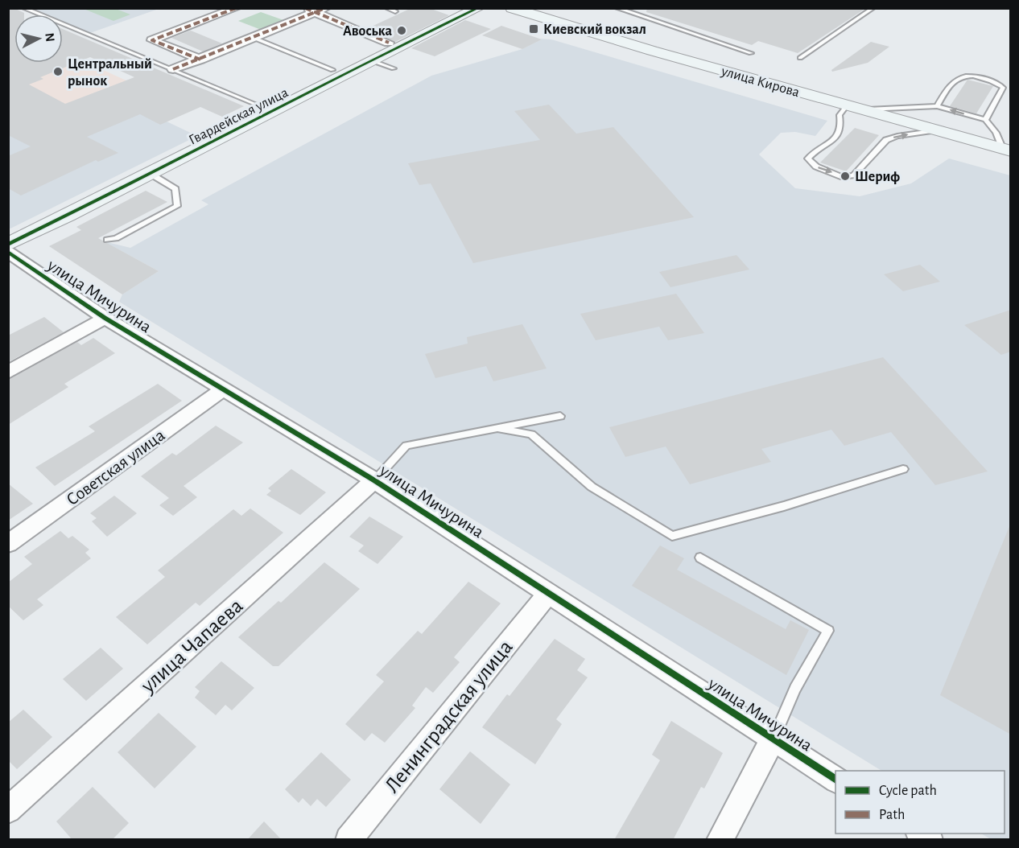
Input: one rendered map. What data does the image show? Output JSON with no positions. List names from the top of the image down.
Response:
{
  "streets": {
    "street": [
      "улица Кирова",
      "Гвардейская улица",
      "улица Мичурина",
      "Советская улица",
      "улица Чапаева",
      "Ленинградская улица"
    ]
  },
  "crossings": [
    ["улица Мичурина", "Советская улица"],
    ["улица Мичурина", "улица Чапаева"],
    ["улица Мичурина", "Ленинградская улица"]
  ],
  "places": {
    "transit": ["Киевский вокзал"],
    "other": ["Авоська", "Центральный рынок", "Шериф"]
  },
  "legend": ["Cycle path", "Path"],
  "north": "right"
}
